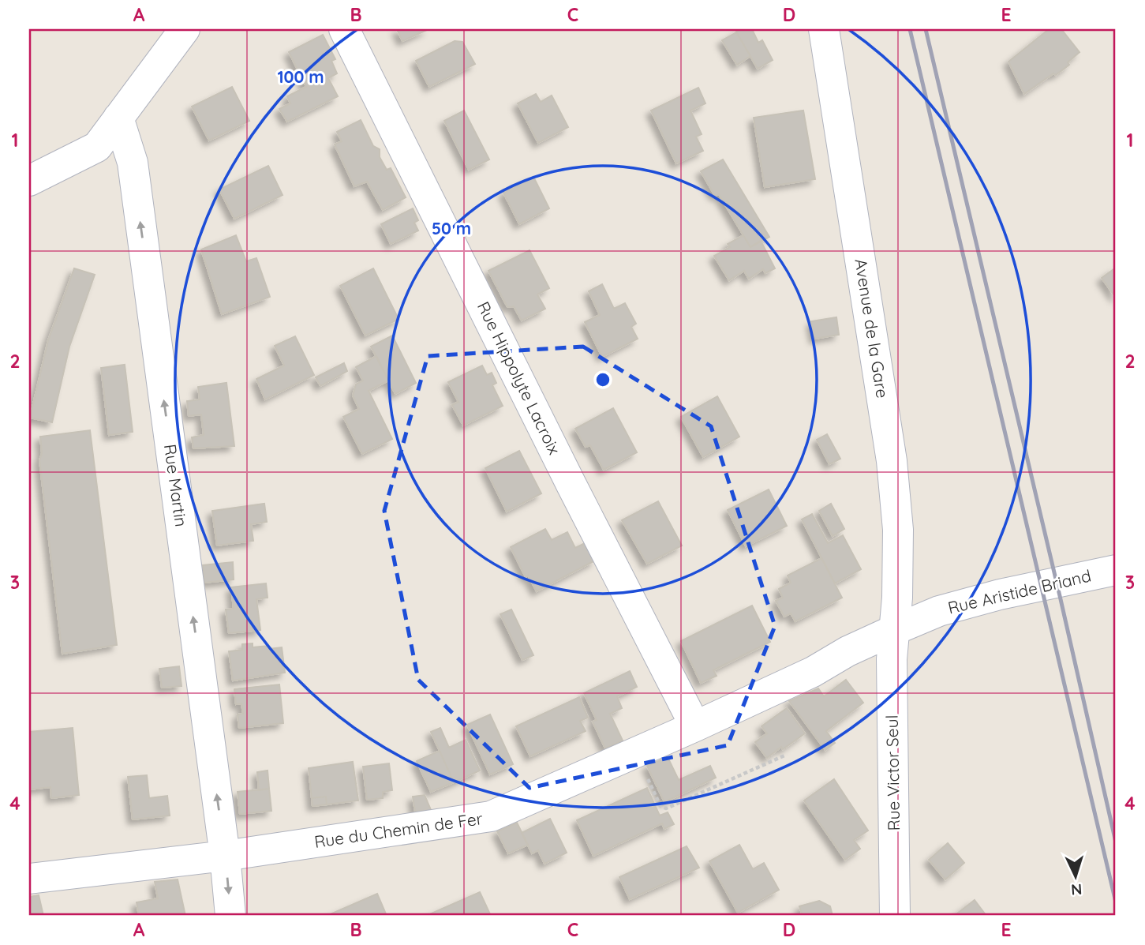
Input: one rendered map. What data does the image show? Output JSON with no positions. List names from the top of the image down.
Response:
{
  "streets": {
    "street": [
      "Avenue de la Gare",
      "Rue Hippolyte Lacroix",
      "Rue Martin",
      "Rue Aristide Briand",
      "Rue Victor Seul",
      "Rue du Chemin de Fer"
    ]
  },
  "crossings": [
    ["Avenue de la Gare", "Rue Aristide Briand"],
    ["Avenue de la Gare", "Rue Victor Seul"],
    ["Avenue de la Gare", "Rue du Chemin de Fer"],
    ["Rue Hippolyte Lacroix", "Rue du Chemin de Fer"],
    ["Rue Martin", "Rue du Chemin de Fer"],
    ["Rue Aristide Briand", "Rue Victor Seul"],
    ["Rue Aristide Briand", "Rue du Chemin de Fer"],
    ["Rue Victor Seul", "Rue du Chemin de Fer"]
  ],
  "one_way": ["Rue Martin"],
  "north": "bottom",
  "grid": {
    "columns": [
      "A",
      "B",
      "C",
      "D",
      "E"
    ],
    "rows": [
      "1",
      "2",
      "3",
      "4"
    ]
  },
  "rings": ["100 m", "50 m"]
}
